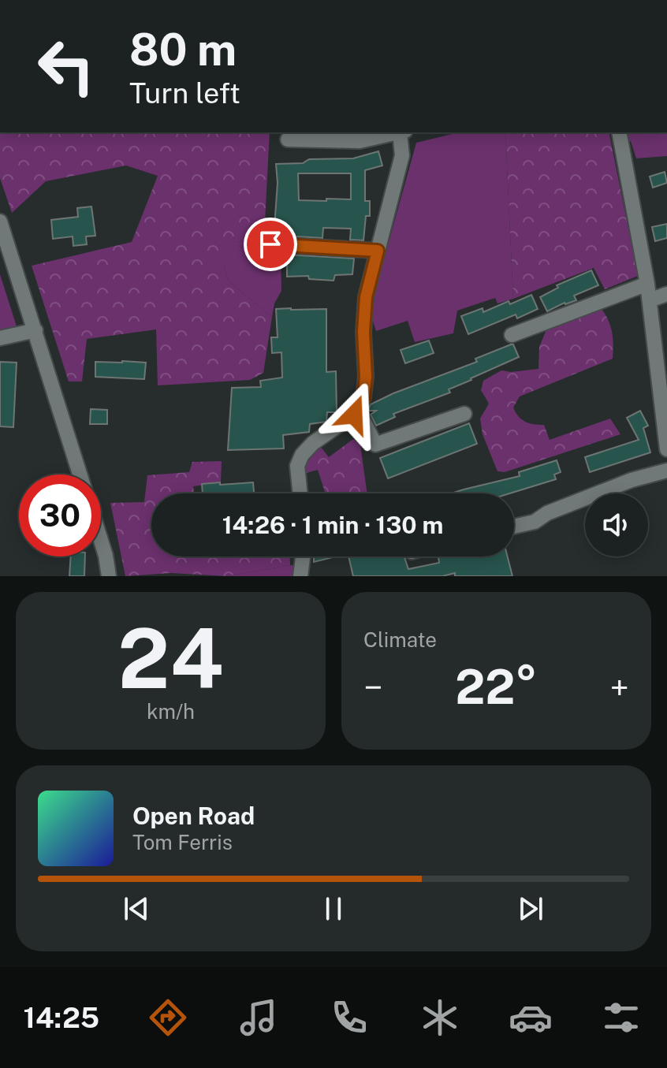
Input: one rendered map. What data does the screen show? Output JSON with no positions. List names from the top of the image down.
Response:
{
  "page": {
    "turn": ["80 m", "Turn left"],
    "limit": "30",
    "trip": "14:26 · 1 min · 130 m",
    "tile": [
      ["24", "km/h"],
      "Climate"
    ],
    "heat": ["−", "22°", "+"],
    "song": ["Open Road", "Tom Ferris"],
    "tabs": "14:25"
  }
}
